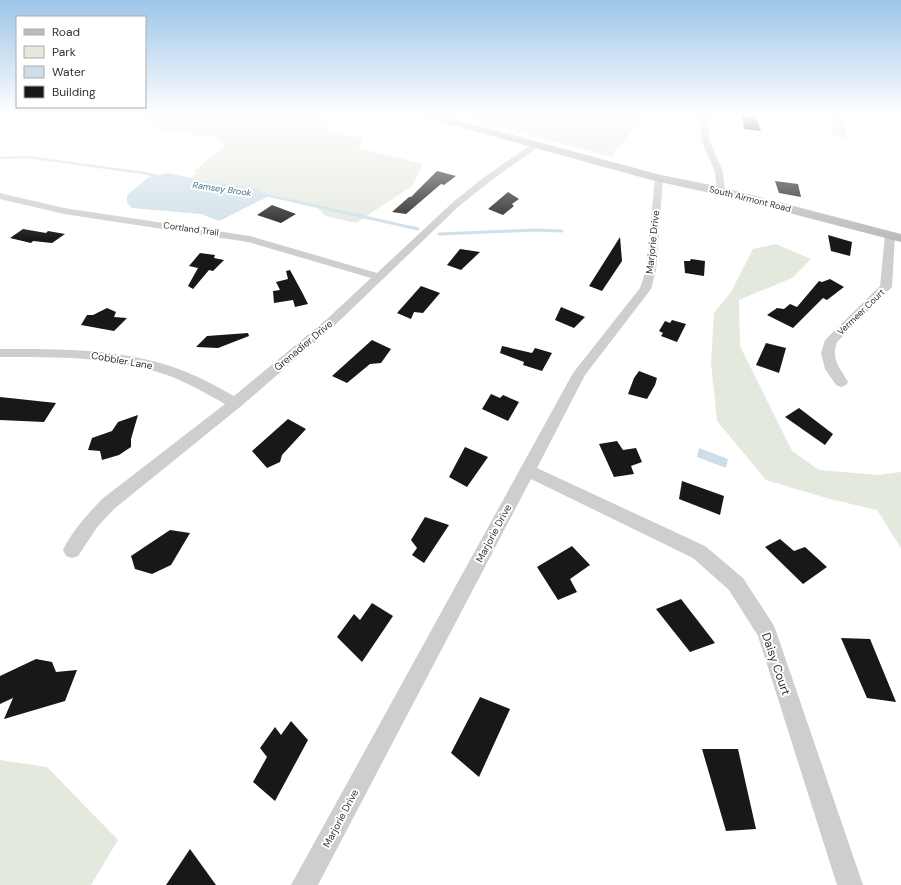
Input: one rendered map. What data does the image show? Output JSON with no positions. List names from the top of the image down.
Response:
{
  "streets": {
    "street": [
      "South Airmont Road",
      "Cortland Trail",
      "Marjorie Drive",
      "Vermeer Court",
      "Grenadier Drive",
      "Cobbler Lane",
      "Daisy Court"
    ]
  },
  "crossings": [
    ["South Airmont Road", "Marjorie Drive"],
    ["South Airmont Road", "Vermeer Court"],
    ["Cortland Trail", "Grenadier Drive"],
    ["Marjorie Drive", "Daisy Court"],
    ["Grenadier Drive", "Cobbler Lane"]
  ],
  "water": ["Ramsey Brook"],
  "legend": [
    "Road",
    "Park",
    "Water",
    "Building"
  ]
}
